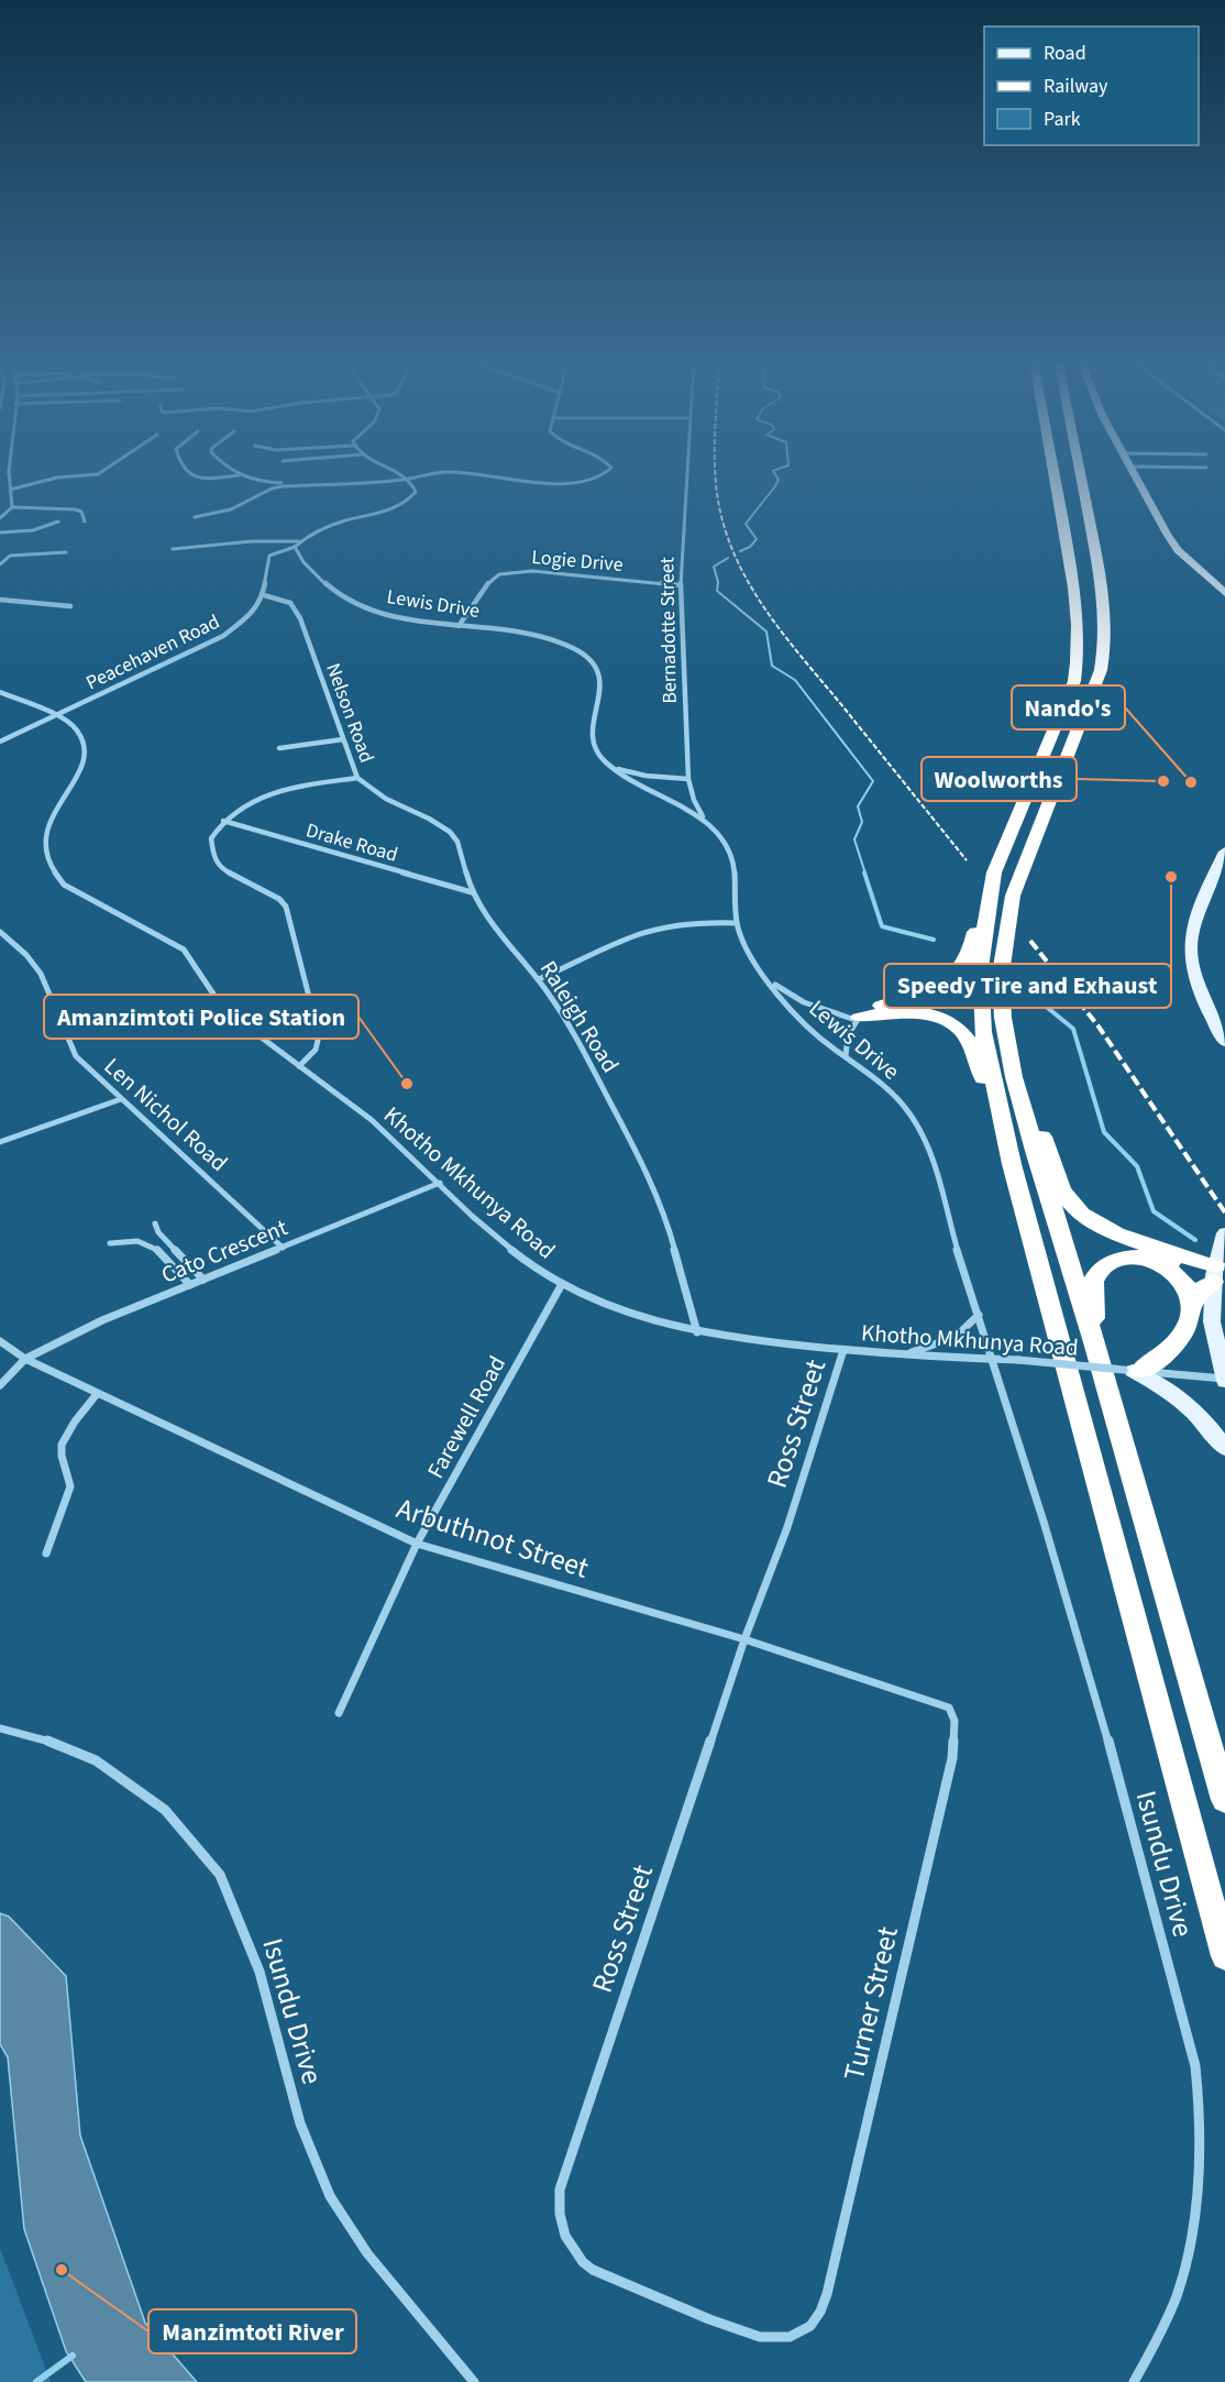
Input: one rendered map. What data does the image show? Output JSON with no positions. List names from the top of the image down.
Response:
{
  "streets": {
    "street": [
      "Logie Drive",
      "Lewis Drive",
      "Bernadotte Street",
      "Peacehaven Road",
      "Nelson Road",
      "Drake Road",
      "Raleigh Road",
      "Len Nichol Road",
      "Khotho Mkhunya Road",
      "Cato Crescent",
      "Farewell Road",
      "Ross Street",
      "Arbuthnot Street",
      "Isundu Drive",
      "Turner Street"
    ]
  },
  "crossings": [
    ["Logie Drive", "Lewis Drive"],
    ["Logie Drive", "Bernadotte Street"],
    ["Lewis Drive", "Bernadotte Street"],
    ["Lewis Drive", "Khotho Mkhunya Road"],
    ["Lewis Drive", "Isundu Drive"],
    ["Peacehaven Road", "Nelson Road"],
    ["Peacehaven Road", "Khotho Mkhunya Road"],
    ["Nelson Road", "Drake Road"],
    ["Nelson Road", "Raleigh Road"],
    ["Drake Road", "Raleigh Road"],
    ["Raleigh Road", "Khotho Mkhunya Road"],
    ["Len Nichol Road", "Cato Crescent"],
    ["Khotho Mkhunya Road", "Cato Crescent"],
    ["Khotho Mkhunya Road", "Farewell Road"],
    ["Khotho Mkhunya Road", "Ross Street"],
    ["Khotho Mkhunya Road", "Isundu Drive"],
    ["Cato Crescent", "Arbuthnot Street"],
    ["Farewell Road", "Arbuthnot Street"],
    ["Ross Street", "Arbuthnot Street"],
    ["Ross Street", "Turner Street"],
    ["Arbuthnot Street", "Turner Street"]
  ],
  "places": [
    "Woolworths",
    "Nando's",
    "Speedy Tire and Exhaust",
    "Amanzimtoti Police Station",
    "Manzimtoti River"
  ],
  "legend": ["Road", "Railway", "Park"]
}
